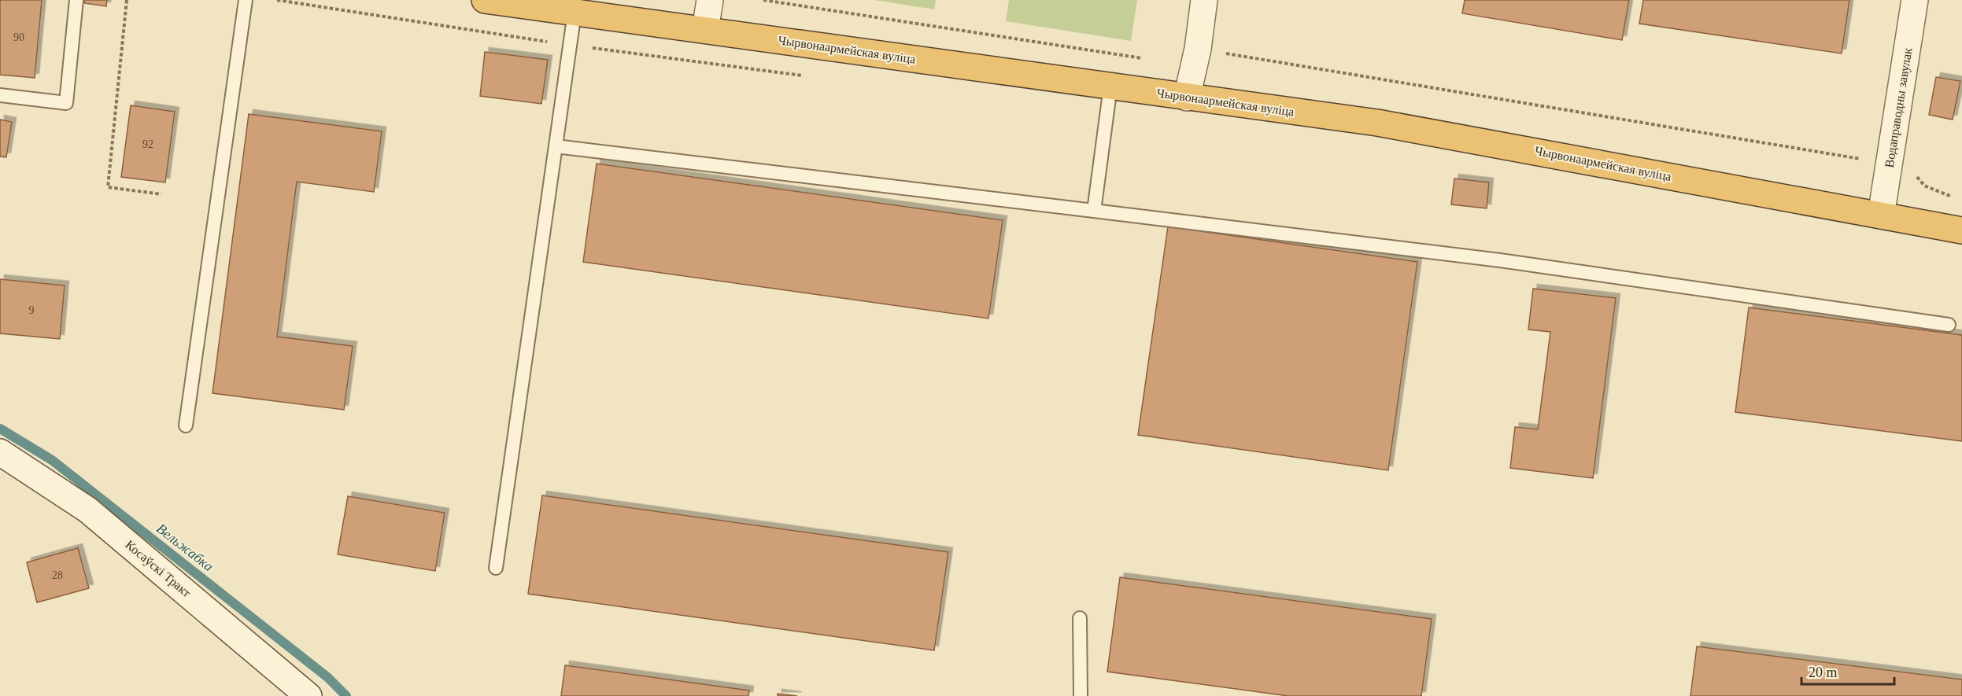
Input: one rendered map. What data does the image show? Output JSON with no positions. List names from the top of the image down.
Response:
{
  "streets": {
    "highway": ["Чырвонаармейская вуліца"],
    "main road": ["Водаправодны завулак", "Косаўскі Тракт"]
  },
  "crossings": [
    ["Чырвонаармейская вуліца", "Водаправодны завулак"]
  ],
  "water": ["Вельжабка"],
  "house_numbers": [
    "90",
    "92",
    "9",
    "28"
  ],
  "scale_bar": "20 m"
}
